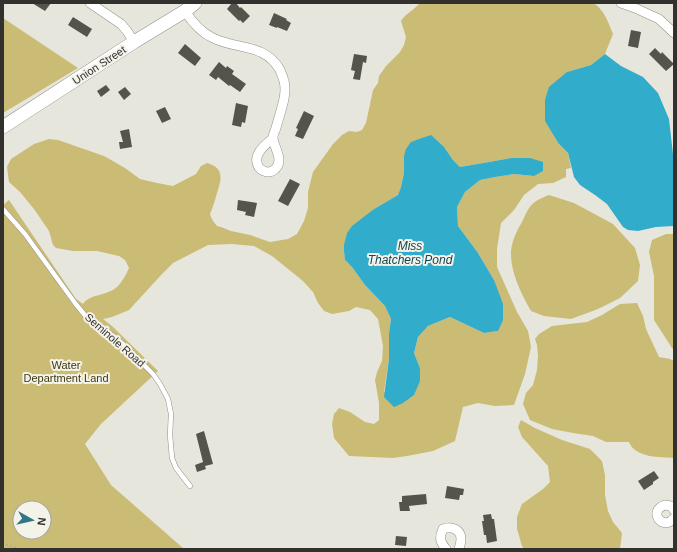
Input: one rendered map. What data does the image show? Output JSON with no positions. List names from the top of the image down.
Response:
{
  "streets": {
    "main road": ["Union Street"],
    "lane": ["Seminole Road"]
  },
  "water": ["Miss Thatchers Pond"],
  "parks": ["Water Department Land"],
  "north": "right"
}
